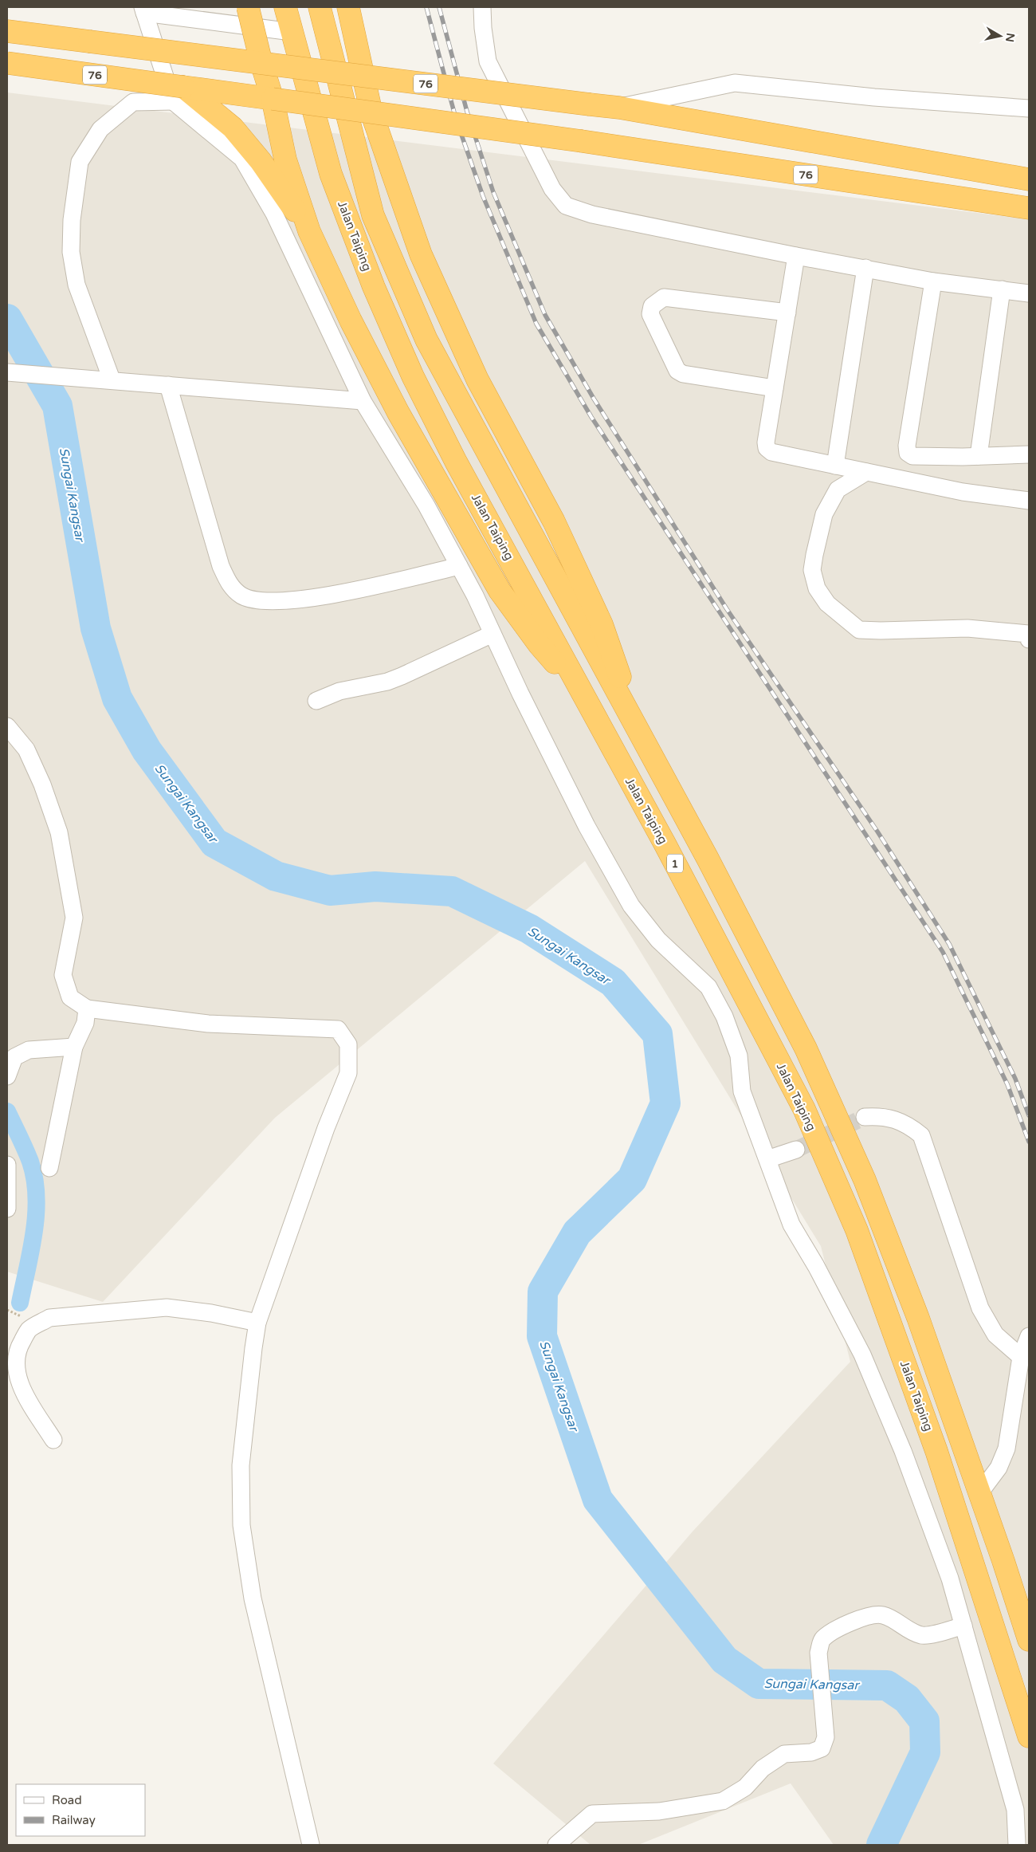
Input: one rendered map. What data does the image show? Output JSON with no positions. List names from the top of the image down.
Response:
{
  "streets": {
    "highway": ["76", "Jalan Taiping", "1"]
  },
  "water": ["Sungai Kangsar"],
  "legend": ["Road", "Railway"],
  "north": "right"
}
